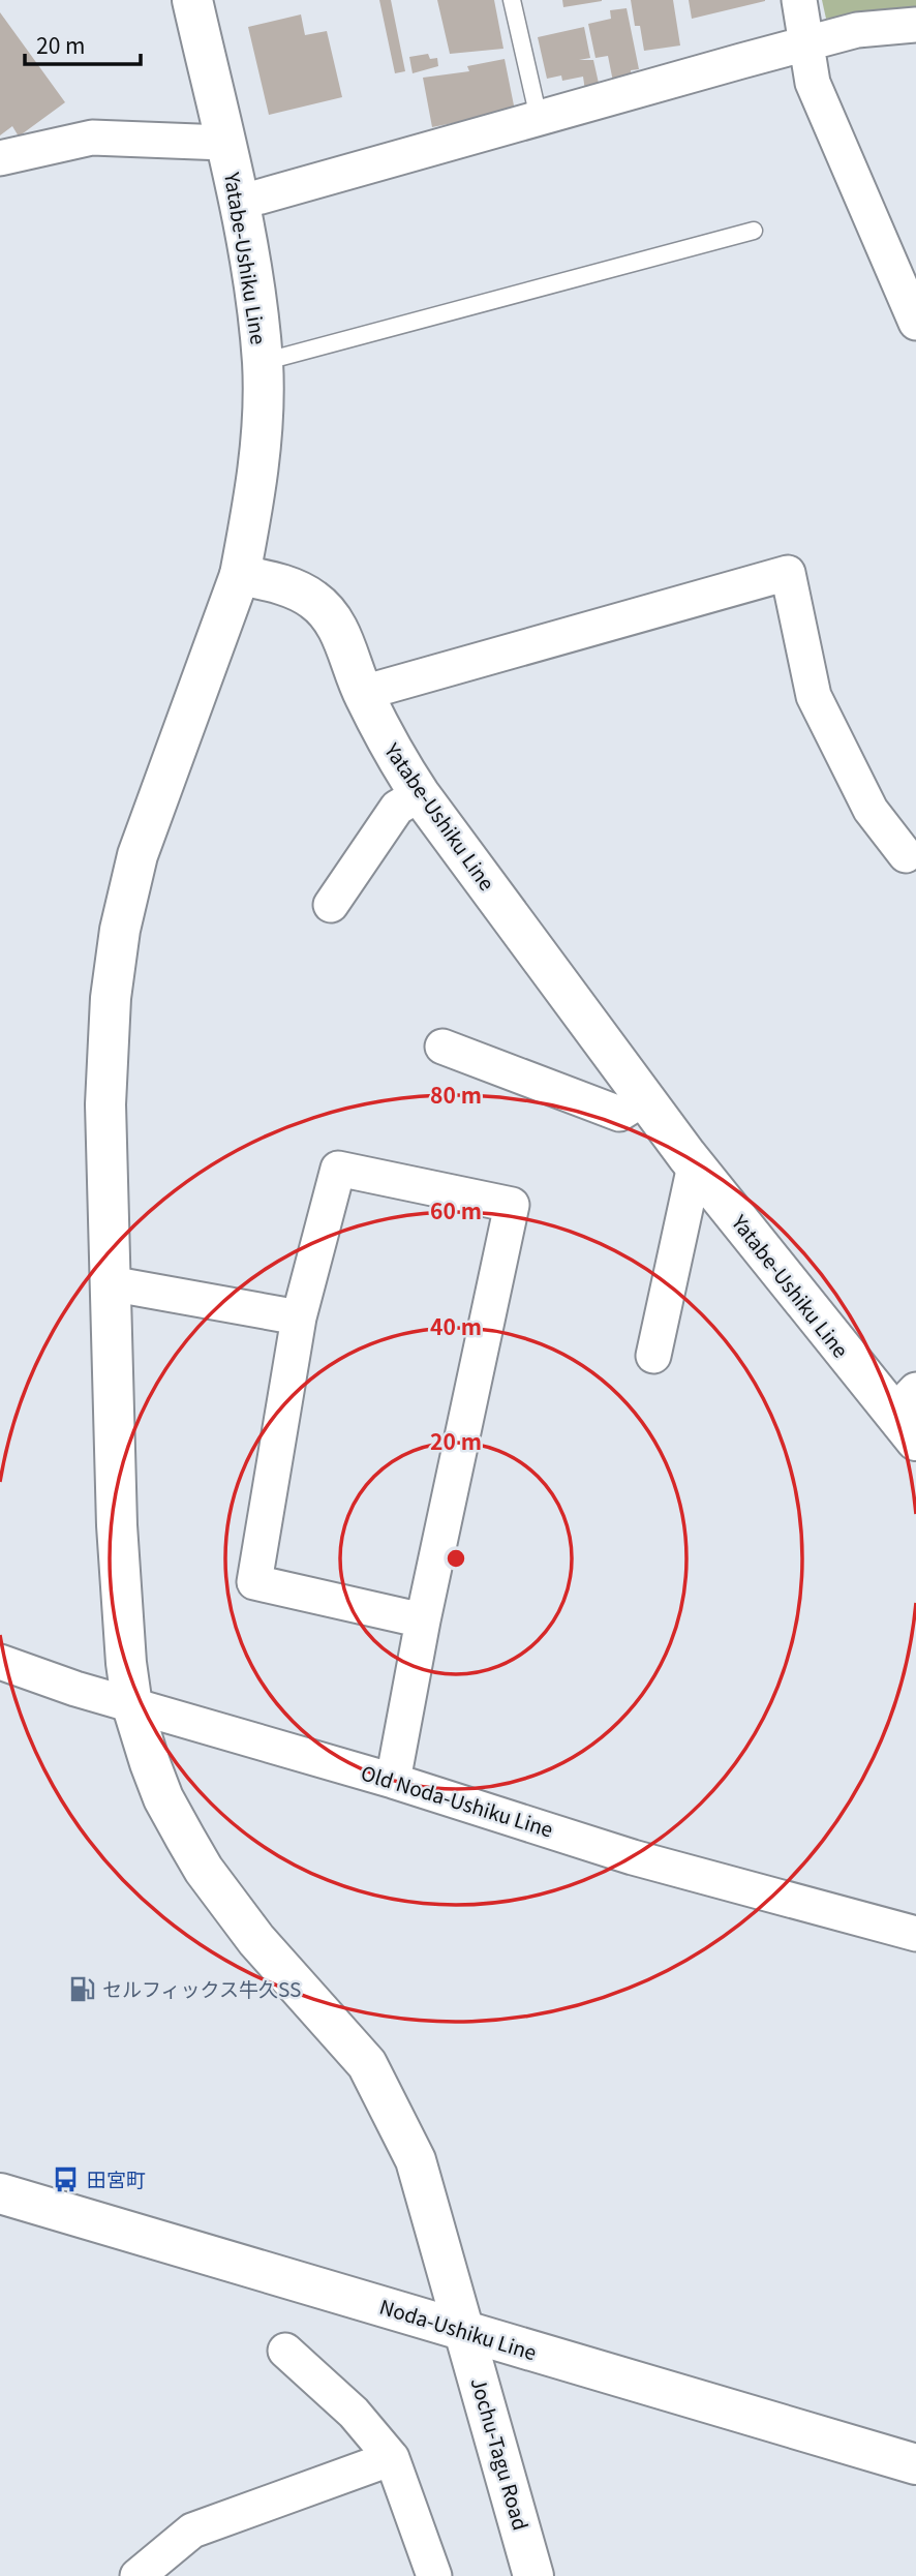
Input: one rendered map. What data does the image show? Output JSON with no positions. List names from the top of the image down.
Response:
{
  "streets": {
    "main road": ["Yatabe-Ushiku Line", "Noda-Ushiku Line", "Jochu-Tagu Road"],
    "street": ["Old Noda-Ushiku Line"]
  },
  "crossings": [
    ["Yatabe-Ushiku Line", "Jochu-Tagu Road"],
    ["Old Noda-Ushiku Line", "Jochu-Tagu Road"],
    ["Noda-Ushiku Line", "Jochu-Tagu Road"]
  ],
  "places": {
    "fuel station": ["セルフィックス牛久SS"],
    "bus stop": ["田宮町"]
  },
  "scale_bar": "20 m",
  "rings": [
    "80 m",
    "60 m",
    "40 m",
    "20 m"
  ]
}
